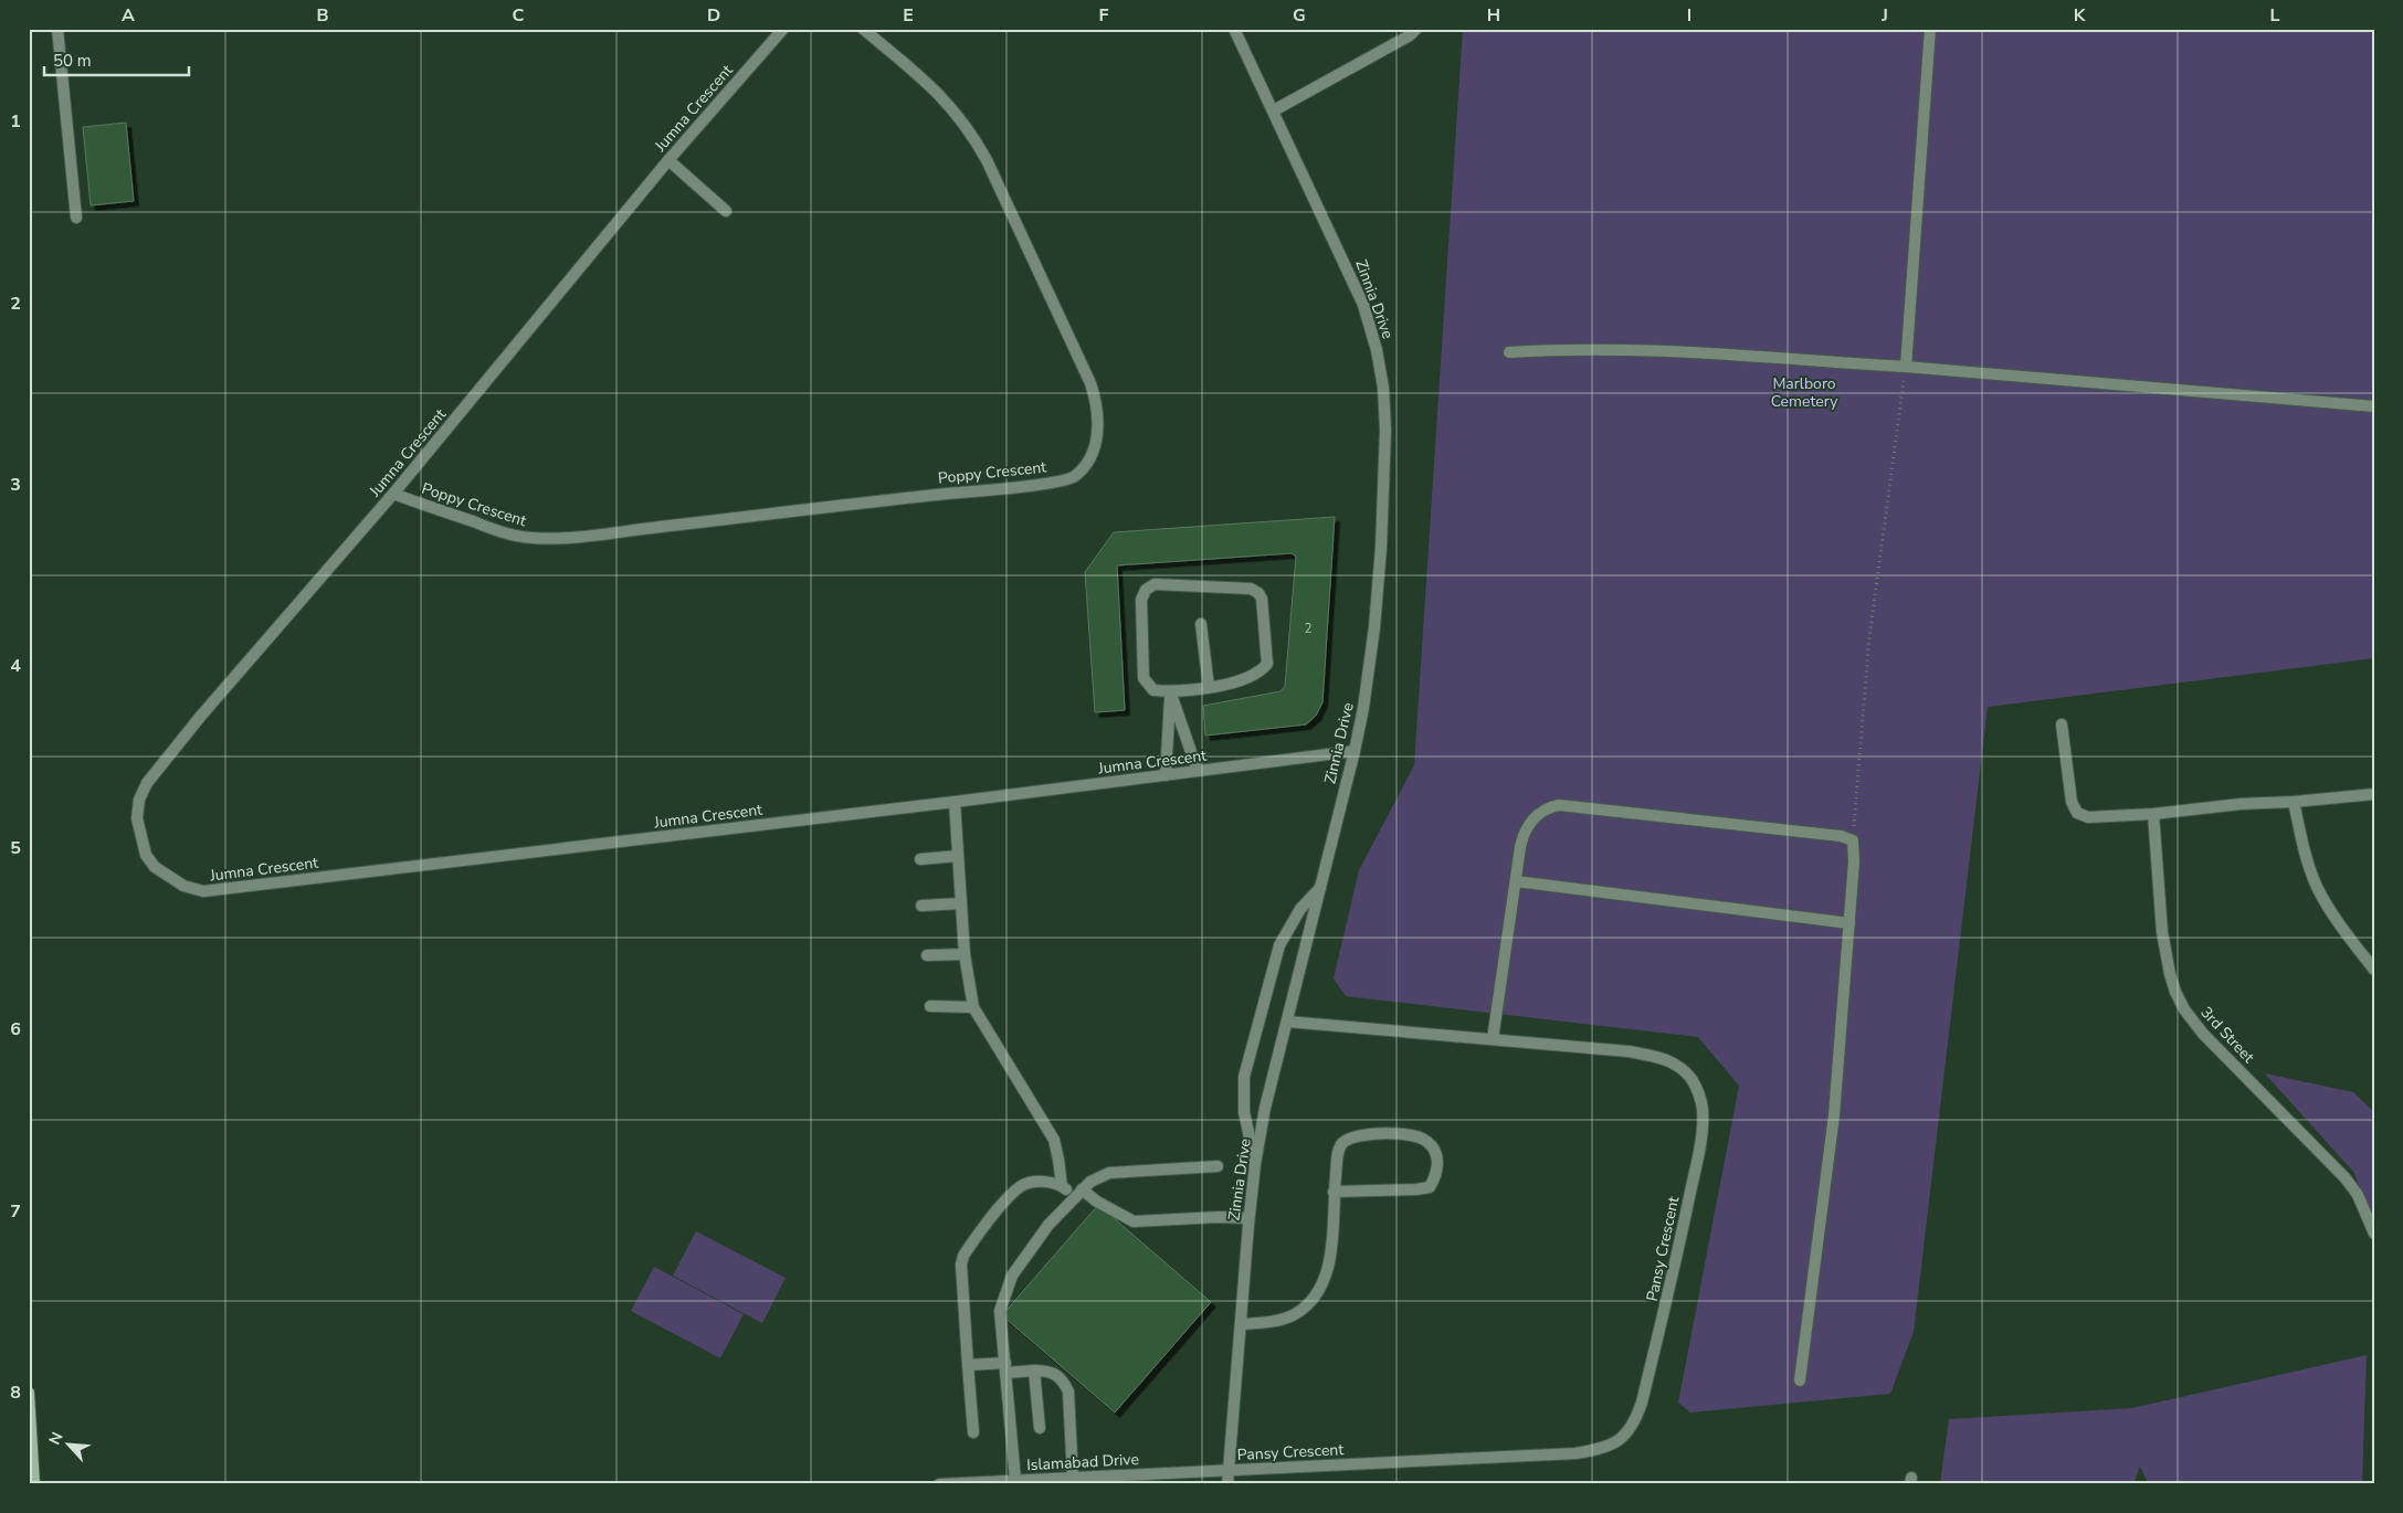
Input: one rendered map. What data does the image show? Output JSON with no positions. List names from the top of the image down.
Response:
{
  "streets": {
    "street": [
      "Jumna Crescent",
      "Zinnia Drive",
      "Poppy Crescent",
      "3rd Street",
      "Pansy Crescent",
      "Islamabad Drive"
    ]
  },
  "crossings": [
    ["Jumna Crescent", "Zinnia Drive"],
    ["Jumna Crescent", "Poppy Crescent"],
    ["Zinnia Drive", "Pansy Crescent"],
    ["Zinnia Drive", "Islamabad Drive"],
    ["Pansy Crescent", "Islamabad Drive"]
  ],
  "parks": ["Marlboro Cemetery"],
  "house_numbers": ["2"],
  "scale_bar": "50 m",
  "north": "top left",
  "grid": {
    "columns": [
      "A",
      "B",
      "C",
      "D",
      "E",
      "F",
      "G",
      "H",
      "I",
      "J",
      "K",
      "L"
    ],
    "rows": [
      "1",
      "2",
      "3",
      "4",
      "5",
      "6",
      "7",
      "8"
    ]
  }
}
